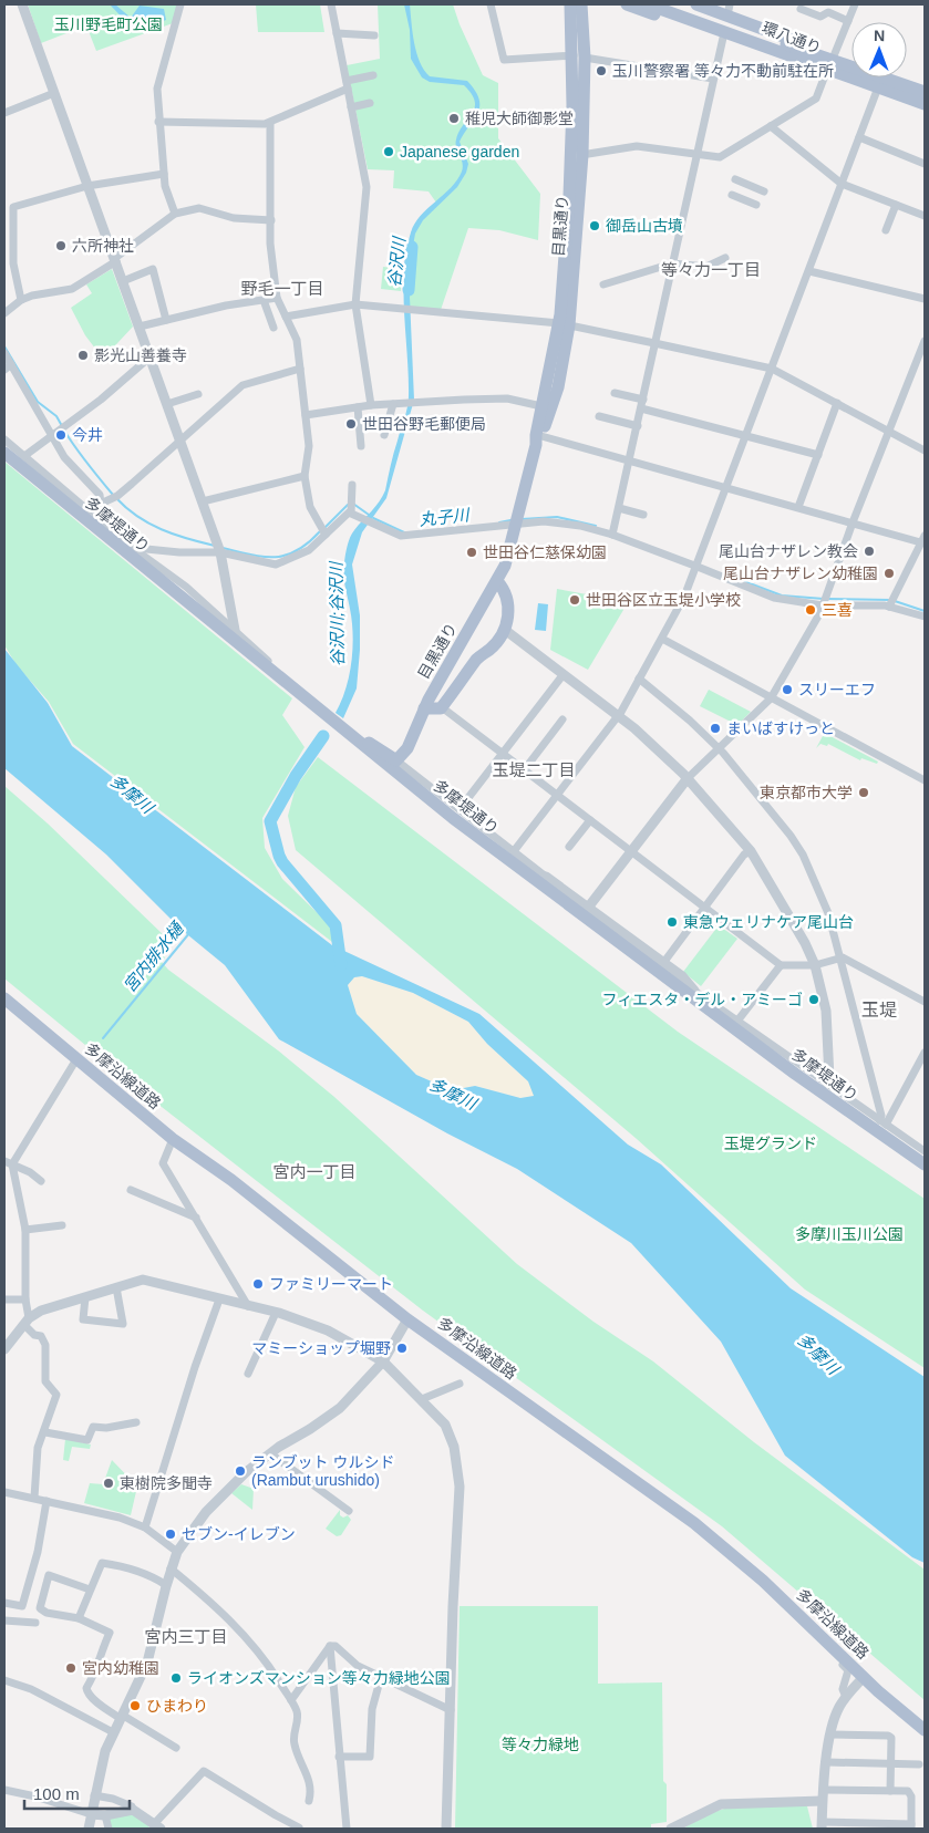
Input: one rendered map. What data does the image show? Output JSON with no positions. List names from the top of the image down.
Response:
{
  "streets": {
    "main road": [
      "環八通り",
      "目黒通り",
      "多摩堤通り",
      "多摩沿線道路"
    ]
  },
  "districts": [
    "等々力一丁目",
    "野毛一丁目",
    "玉堤二丁目",
    "玉堤",
    "宮内一丁目",
    "宮内三丁目"
  ],
  "water": [
    "谷沢川",
    "丸子川",
    "谷沢川;谷沢川",
    "多摩川",
    "宮内排水樋"
  ],
  "parks": [
    "玉川野毛町公園",
    "玉堤グランド",
    "多摩川玉川公園",
    "等々力緑地"
  ],
  "places": [
    "玉川警察署 等々力不動前駐在所",
    "稚児大師御影堂",
    "Japanese garden",
    "御岳山古墳",
    "六所神社",
    "影光山善養寺",
    "世田谷野毛郵便局",
    "今井",
    "尾山台ナザレン教会",
    "世田谷仁慈保幼園",
    "尾山台ナザレン幼稚園",
    "世田谷区立玉堤小学校",
    "三喜",
    "スリーエフ",
    "まいばすけっと",
    "東京都市大学",
    "東急ウェリナケア尾山台",
    "フィエスタ・デル・アミーゴ",
    "ファミリーマート",
    "マミーショップ堀野",
    "ランブット ウルシド (Rambut urushido)",
    "東樹院多聞寺",
    "セブン-イレブン",
    "宮内幼稚園",
    "ライオンズマンション等々力緑地公園",
    "ひまわり"
  ],
  "scale_bar": "100 m",
  "north": "top"
}
